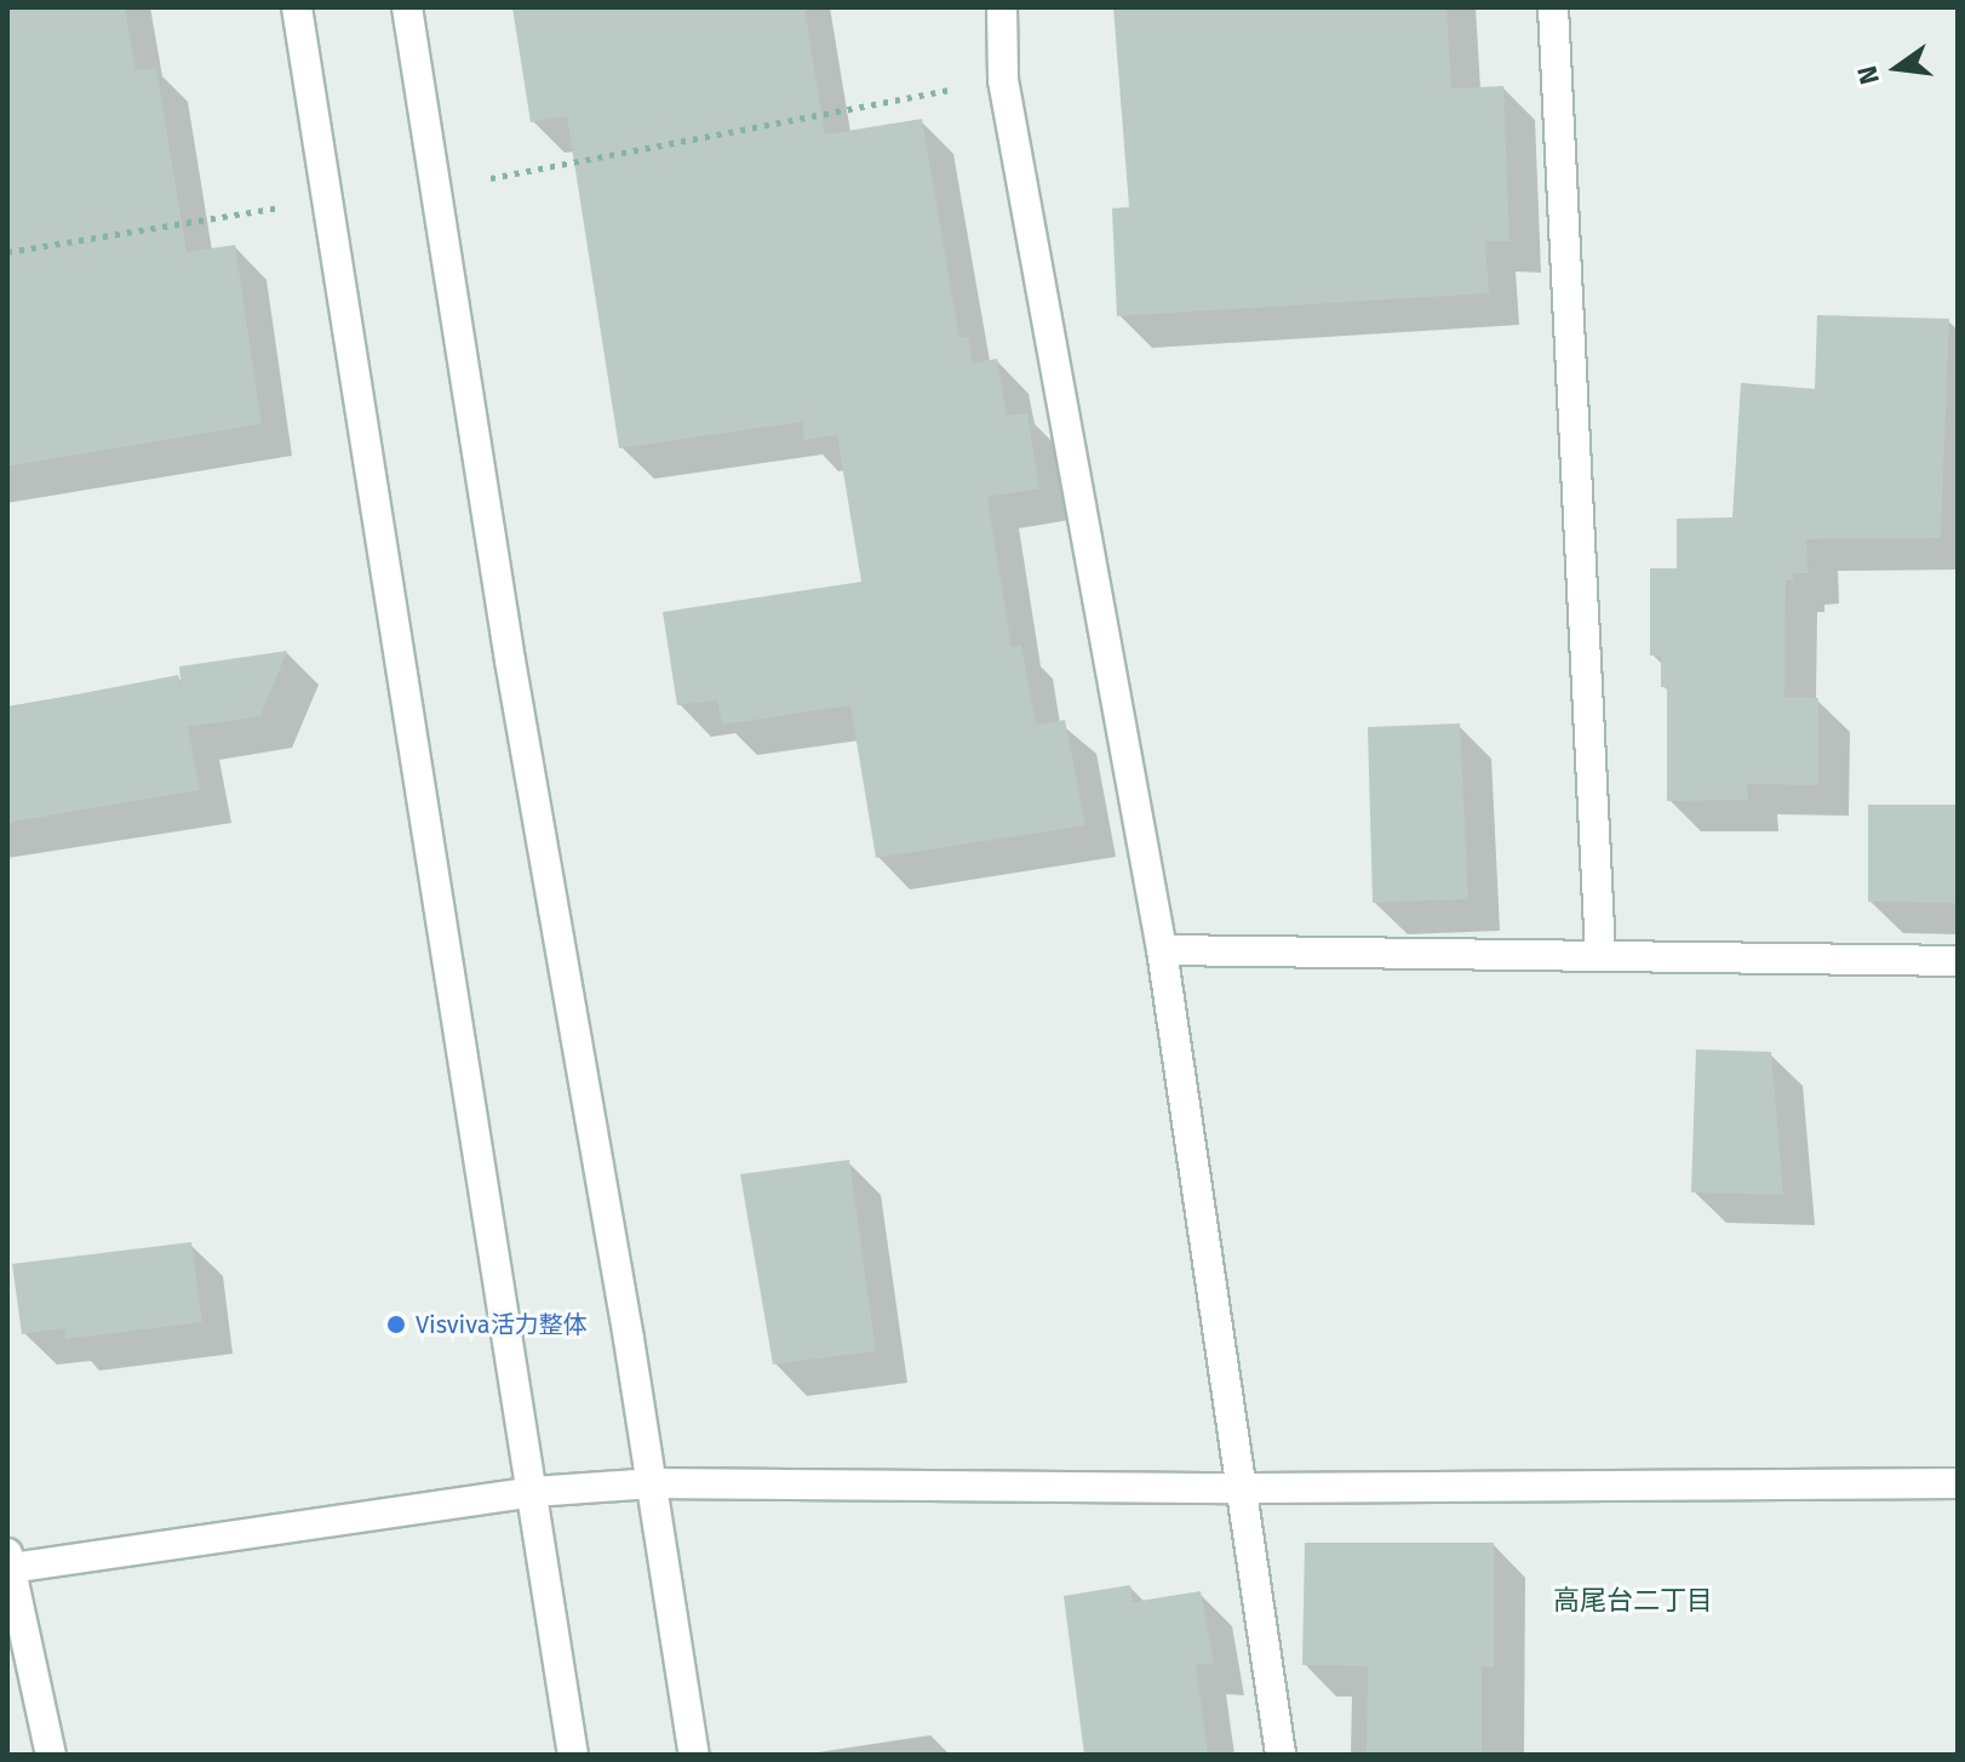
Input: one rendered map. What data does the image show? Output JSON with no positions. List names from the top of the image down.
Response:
{
  "districts": ["高尾台二丁目"],
  "places": ["Visviva活力整体"],
  "north": "left"
}
